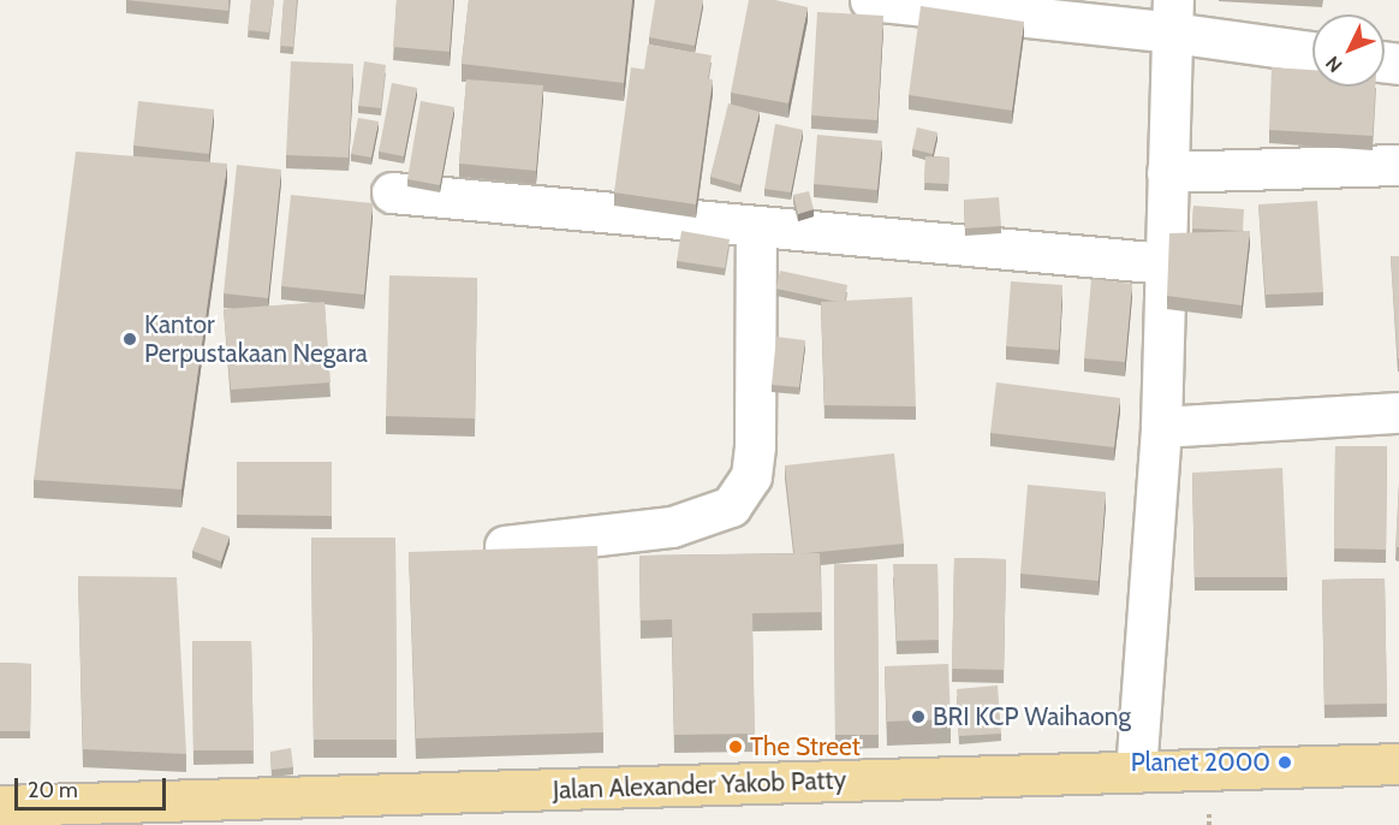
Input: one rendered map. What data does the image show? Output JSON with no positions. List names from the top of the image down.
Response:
{
  "streets": {
    "main road": ["Jalan Alexander Yakob Patty"]
  },
  "places": [
    "Kantor Perpustakaan Negara",
    "BRI KCP Waihaong",
    "The Street",
    "Planet 2000"
  ],
  "scale_bar": "20 m",
  "north": "bottom left"
}
